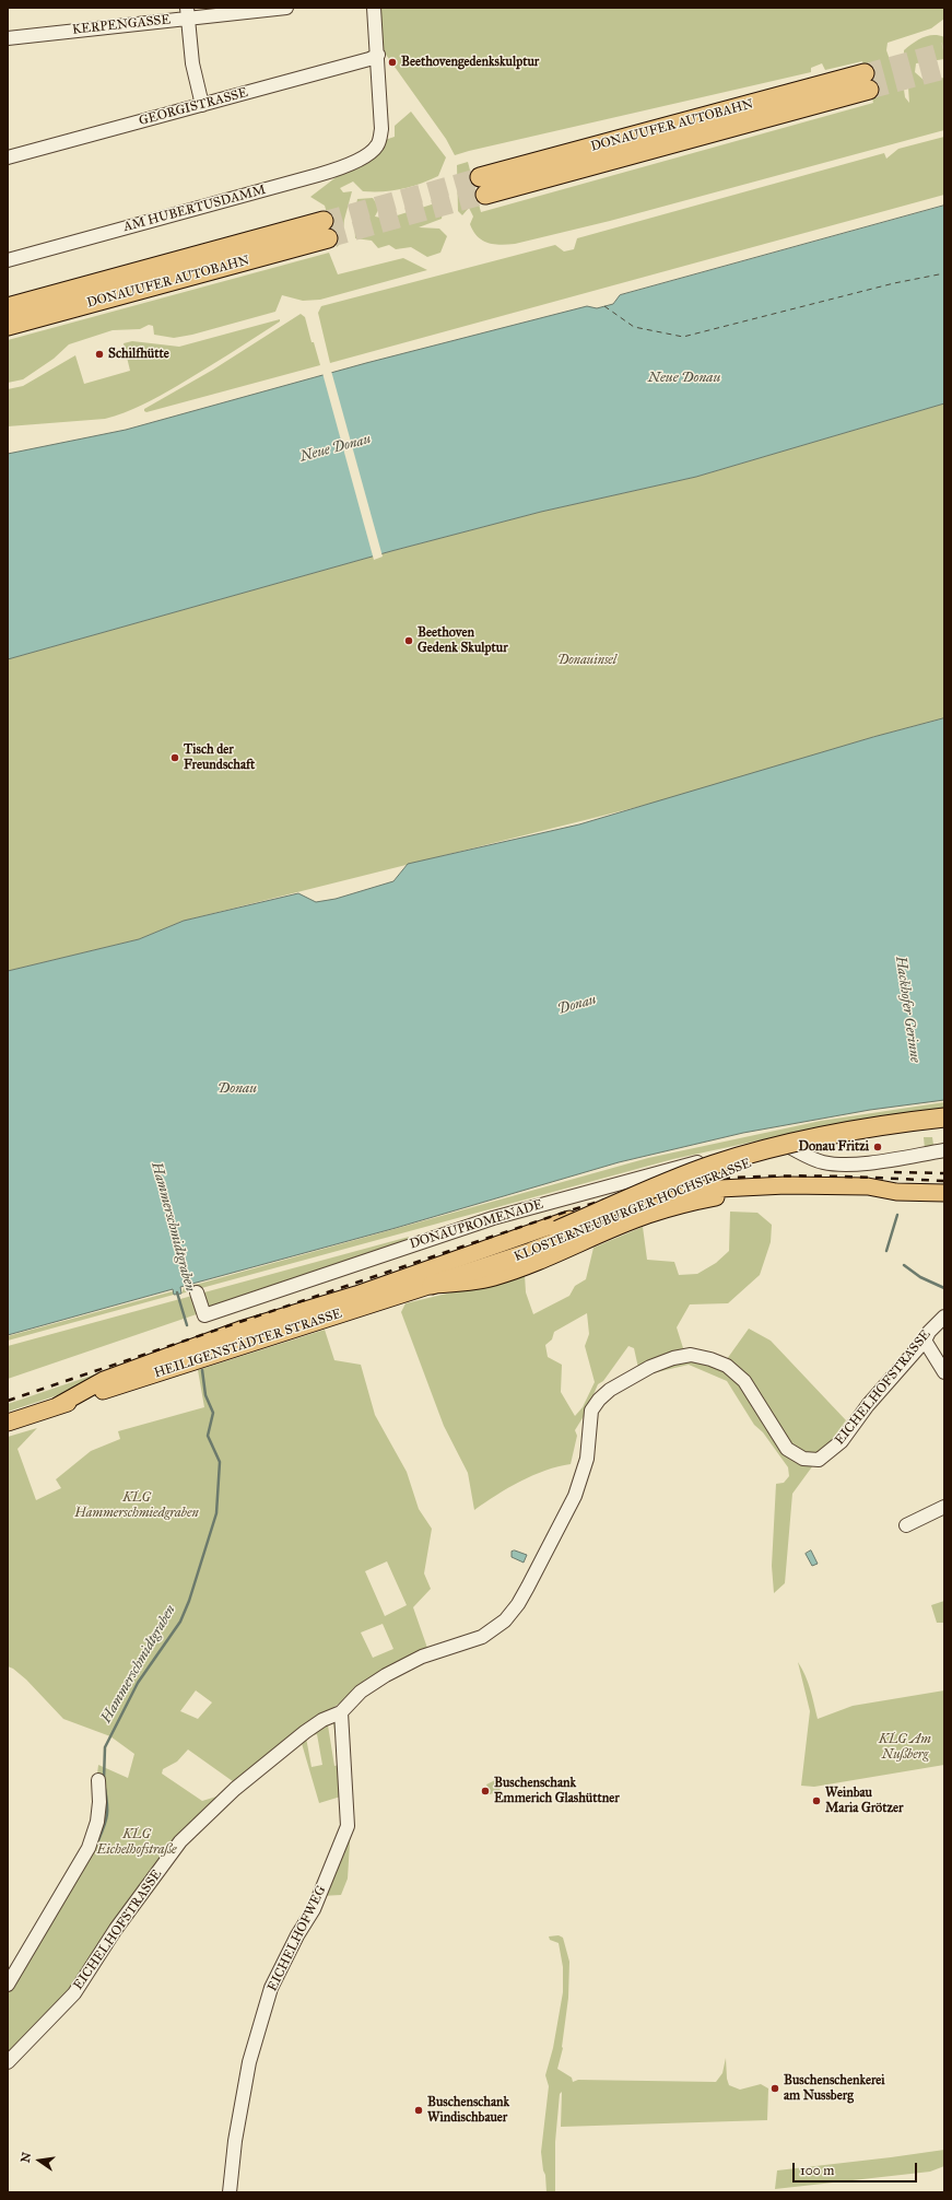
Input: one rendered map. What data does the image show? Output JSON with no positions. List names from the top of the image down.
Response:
{
  "streets": {
    "highway": ["DONAUUFER AUTOBAHN", "KLOSTERNEUBURGER HOCHSTRASSE", "HEILIGENSTÄDTER STRASSE"],
    "street": [
      "KERPENGASSE",
      "GEORGISTRASSE",
      "AM HUBERTUSDAMM",
      "DONAUPROMENADE",
      "EICHELHOFSTRASSE",
      "EICHELHOFWEG"
    ]
  },
  "crossings": [
    ["GEORGISTRASSE", "AM HUBERTUSDAMM"],
    ["KLOSTERNEUBURGER HOCHSTRASSE", "HEILIGENSTÄDTER STRASSE"],
    ["EICHELHOFSTRASSE", "EICHELHOFWEG"]
  ],
  "water": [
    "Neue Donau",
    "Donau",
    "Hackhofer Gerinne",
    "Hammerschmidtgraben"
  ],
  "parks": [
    "Donauinsel",
    "KLG Hammerschmiedgraben",
    "KLG Am Nußberg",
    "KLG Eichelhofstraße"
  ],
  "places": [
    "Beethovengedenkskulptur",
    "Schilfhütte",
    "Beethoven Gedenk Skulptur",
    "Tisch der Freundschaft",
    "Donau Fritzi",
    "Buschenschank Emmerich Glashüttner",
    "Weinbau Maria Grötzer",
    "Buschenschenkerei am Nussberg",
    "Buschenschank Windischbauer"
  ],
  "scale_bar": "100 m",
  "north": "left"
}
